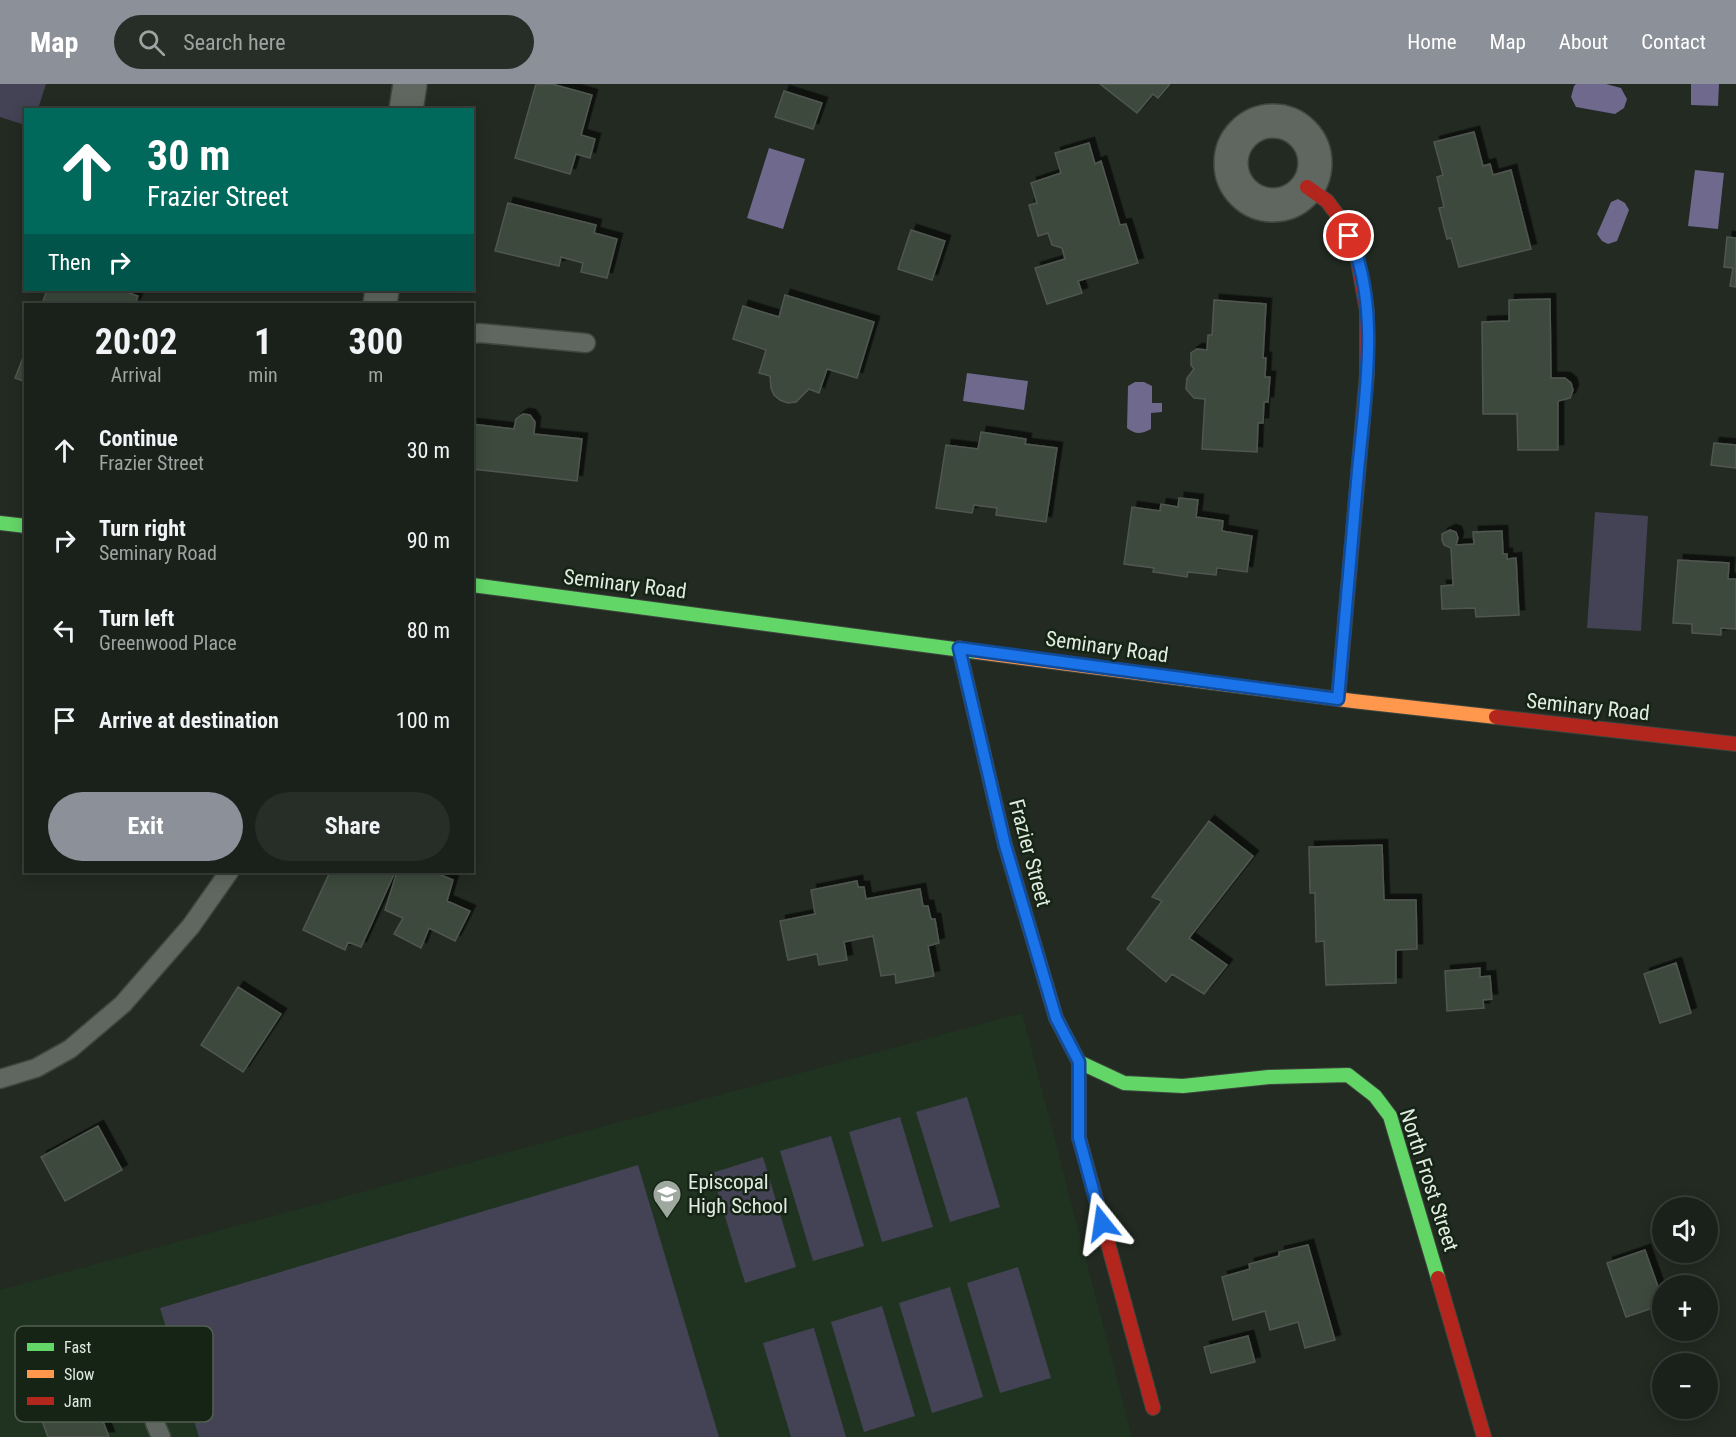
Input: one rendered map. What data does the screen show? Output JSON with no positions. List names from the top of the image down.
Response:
{
  "streets": {
    "street": ["Seminary Road", "Frazier Street", "North Frost Street"]
  },
  "crossings": [
    ["Seminary Road", "Frazier Street"],
    ["Frazier Street", "North Frost Street"]
  ],
  "places": {
    "school or university": ["Episcopal High School"]
  },
  "legend": ["Fast", "Slow", "Jam"],
  "page": {
    "header": "Map",
    "search": "Search here",
    "nav": [
      "Home",
      "Map",
      "About",
      "Contact"
    ],
    "turn": ["30 m", "Frazier Street"],
    "then": "Then",
    "eta": [
      "20:02",
      "Arrival",
      "1",
      "min",
      "300",
      "m"
    ],
    "list": [
      {
        "name": "Continue",
        "note": "Frazier Street",
        "value": "30 m"
      },
      {
        "name": "Turn right",
        "note": "Seminary Road",
        "value": "90 m"
      },
      {
        "name": "Turn left",
        "note": "Greenwood Place",
        "value": "80 m"
      },
      {
        "name": "Arrive at destination",
        "value": "100 m"
      }
    ],
    "buttons": ["Exit", "Share"],
    "map_buttons": ["+", "−"]
  }
}
